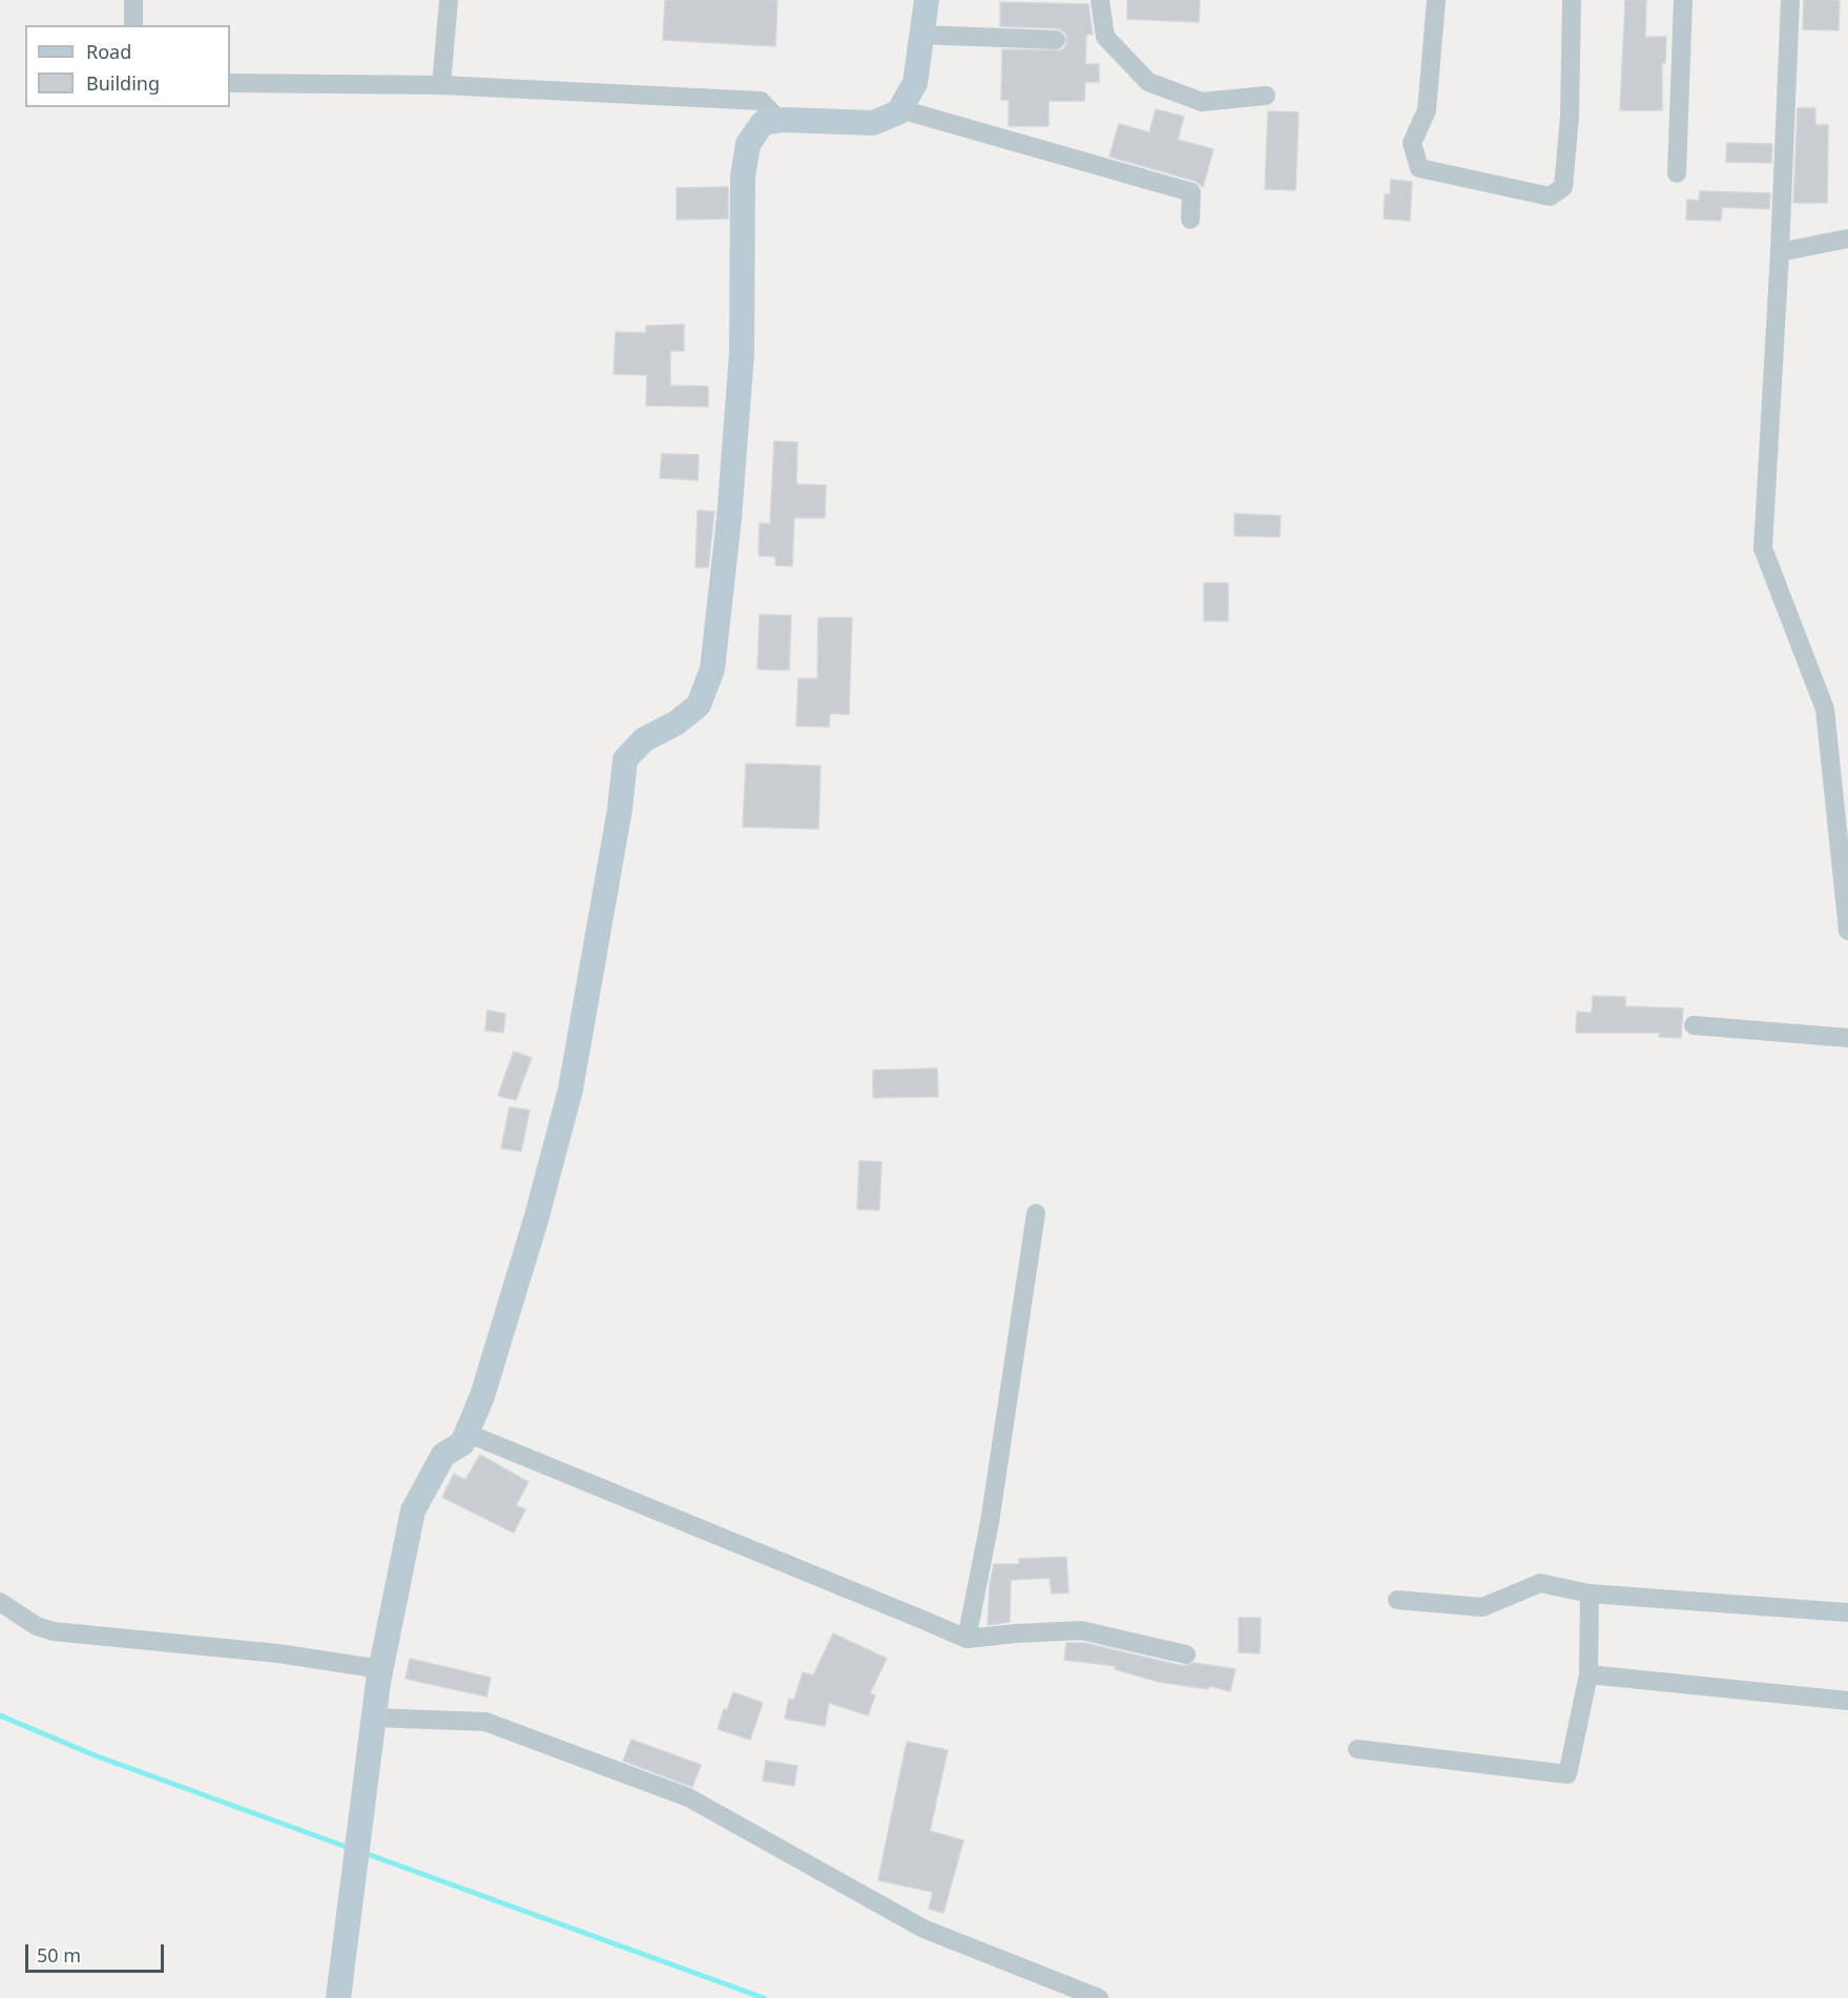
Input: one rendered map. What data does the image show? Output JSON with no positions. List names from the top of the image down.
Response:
{
  "legend": ["Road", "Building"],
  "scale_bar": "50 m"
}
